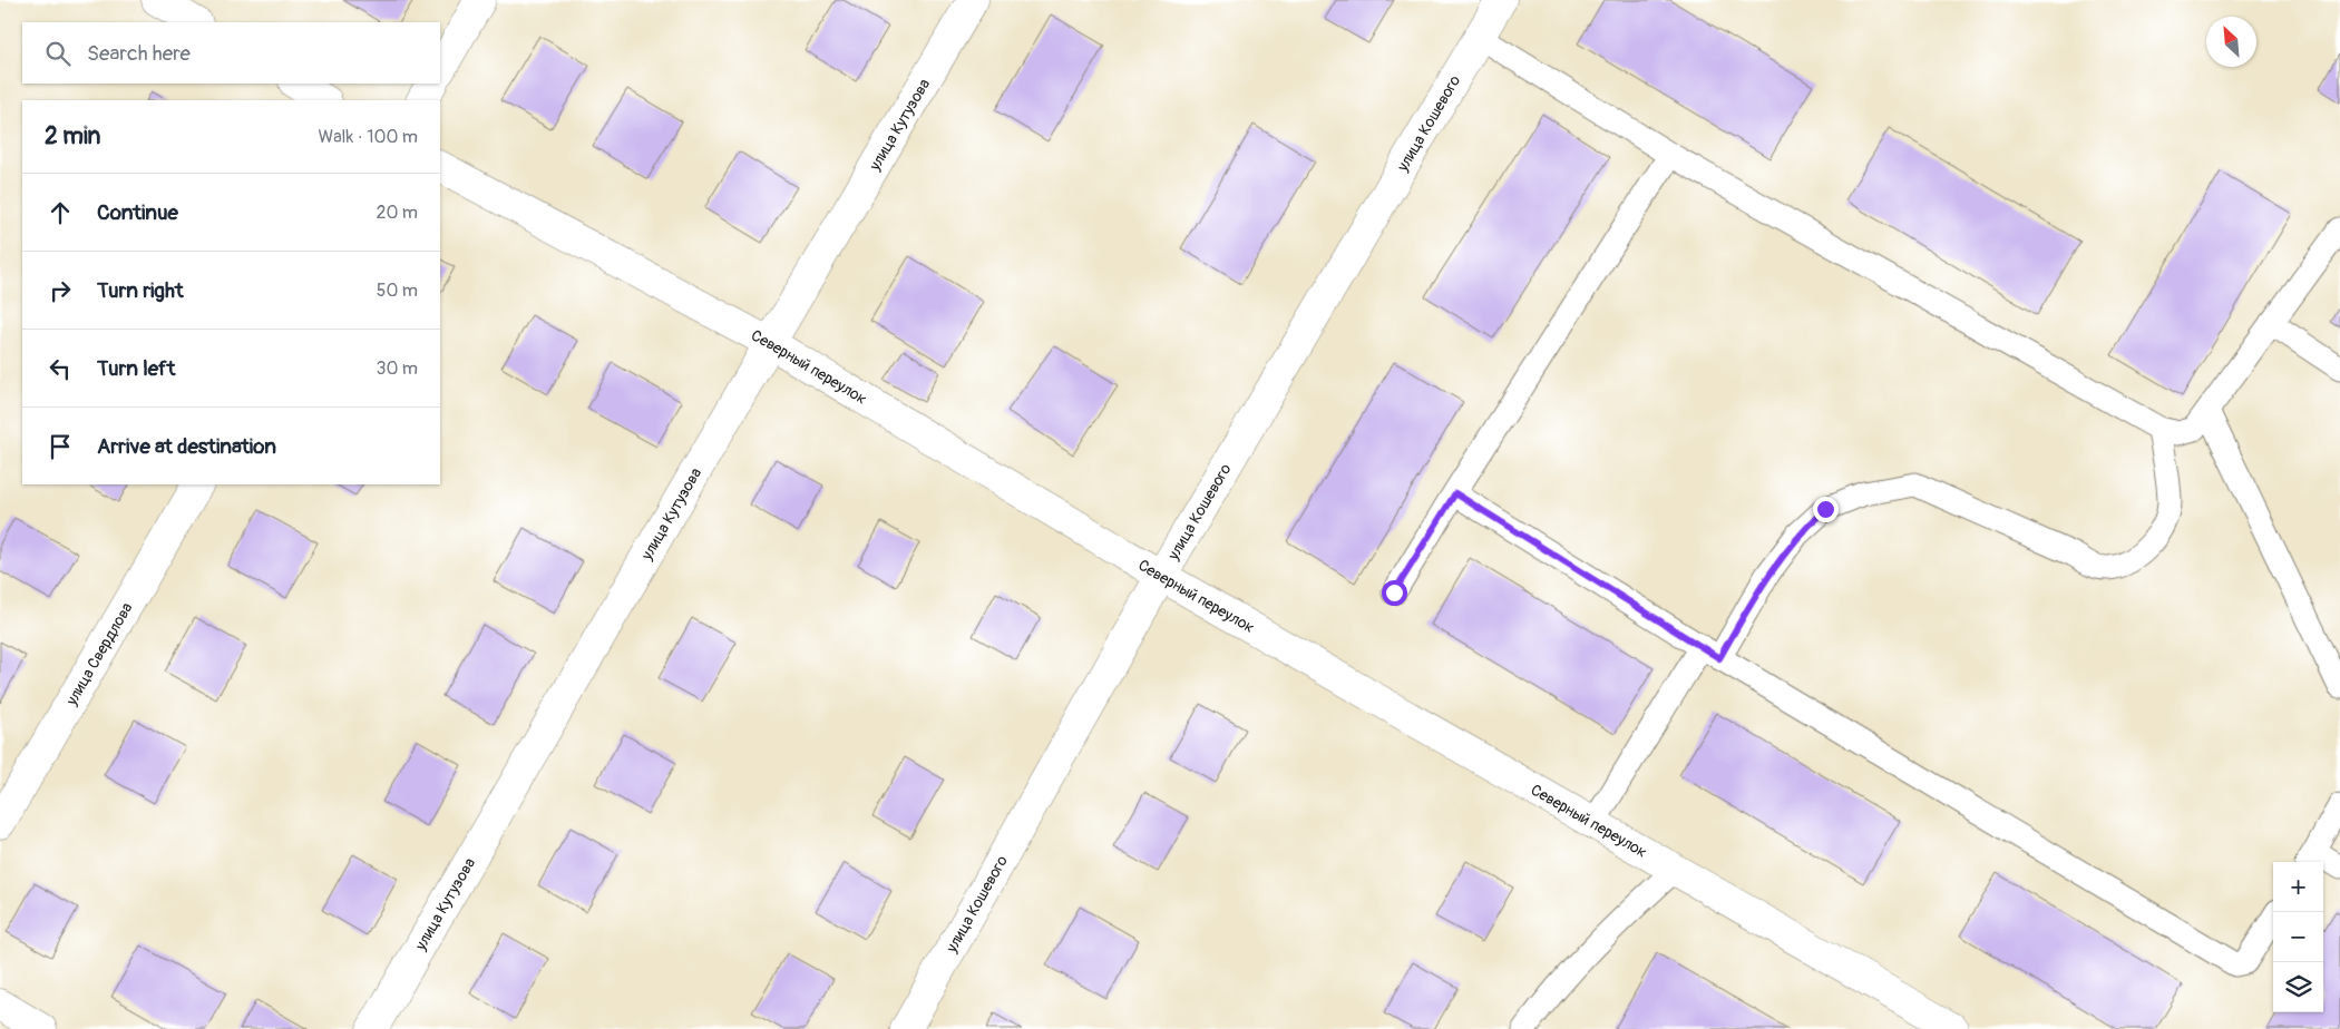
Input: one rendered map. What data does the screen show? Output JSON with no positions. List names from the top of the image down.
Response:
{
  "streets": {
    "street": [
      "улица Кошевого",
      "улица Кутузова",
      "Северный переулок",
      "улица Свердлова"
    ]
  },
  "crossings": [
    ["улица Кошевого", "Северный переулок"],
    ["улица Кутузова", "Северный переулок"]
  ],
  "north": "top left",
  "page": {
    "search": "Search here",
    "heading": ["2 min", "Walk · 100 m"],
    "list": [
      ["Continue", "20 m"],
      ["Turn right", "50 m"],
      ["Turn left", "30 m"],
      "Arrive at destination"
    ],
    "map_buttons": ["+", "−"]
  }
}
